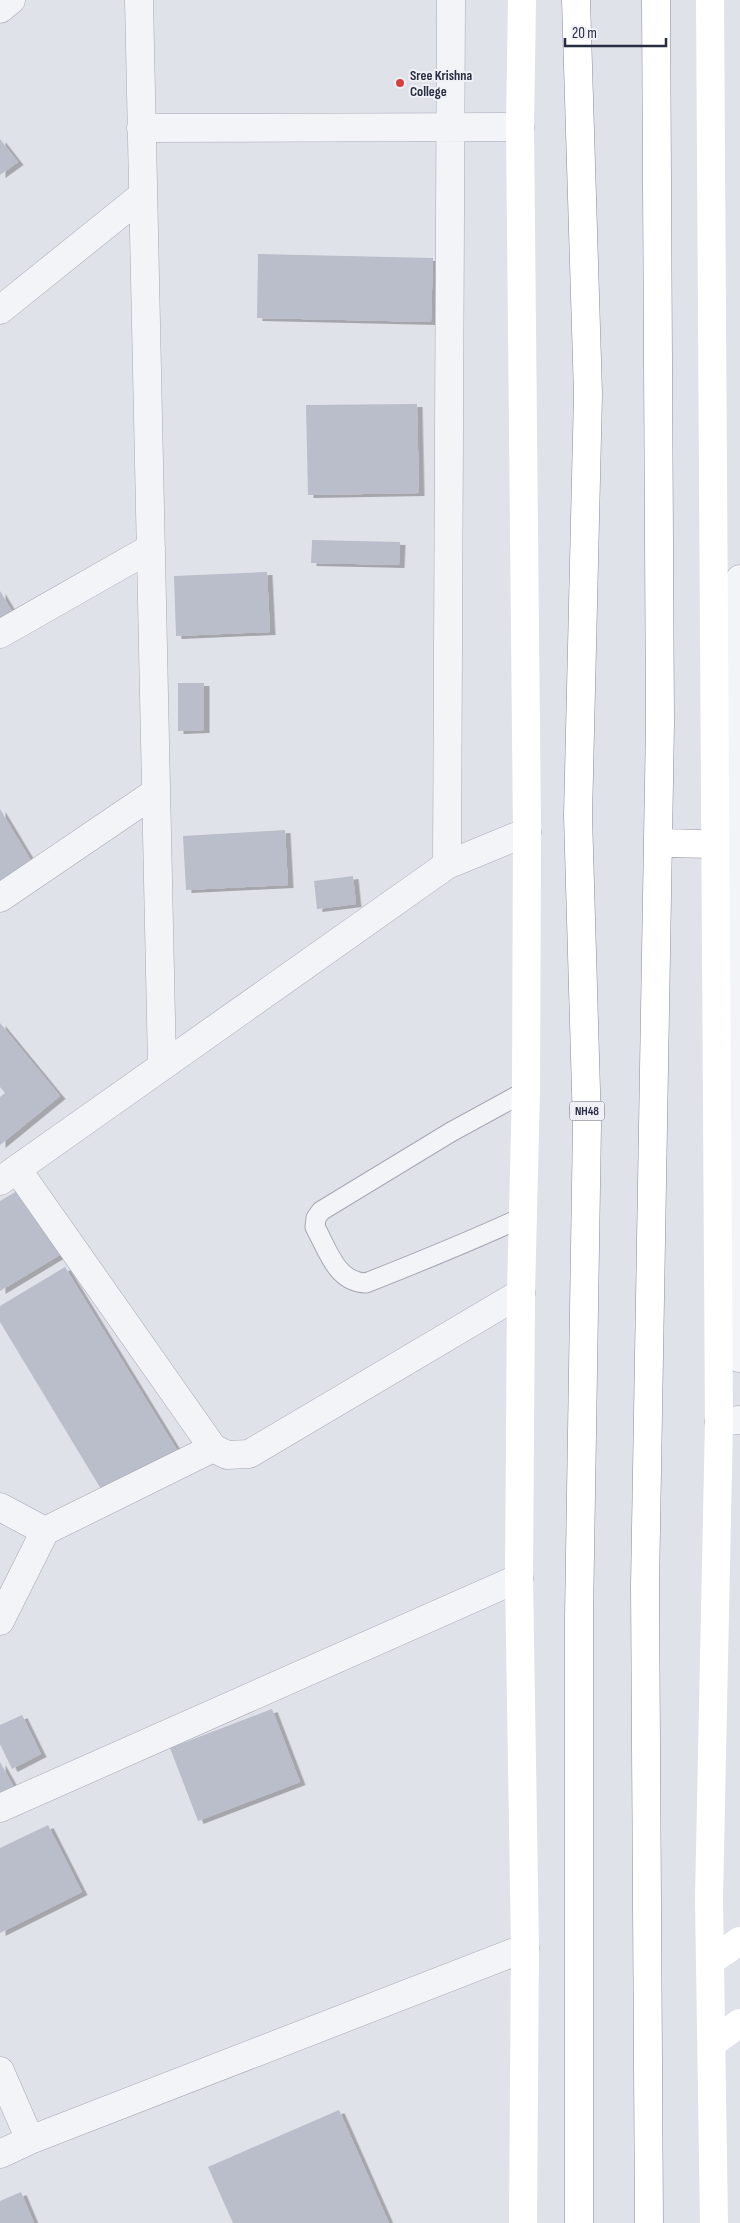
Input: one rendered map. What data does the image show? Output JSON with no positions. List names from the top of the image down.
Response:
{
  "streets": {
    "main road": ["NH48"]
  },
  "places": ["Sree Krishna College"],
  "scale_bar": "20 m"
}
